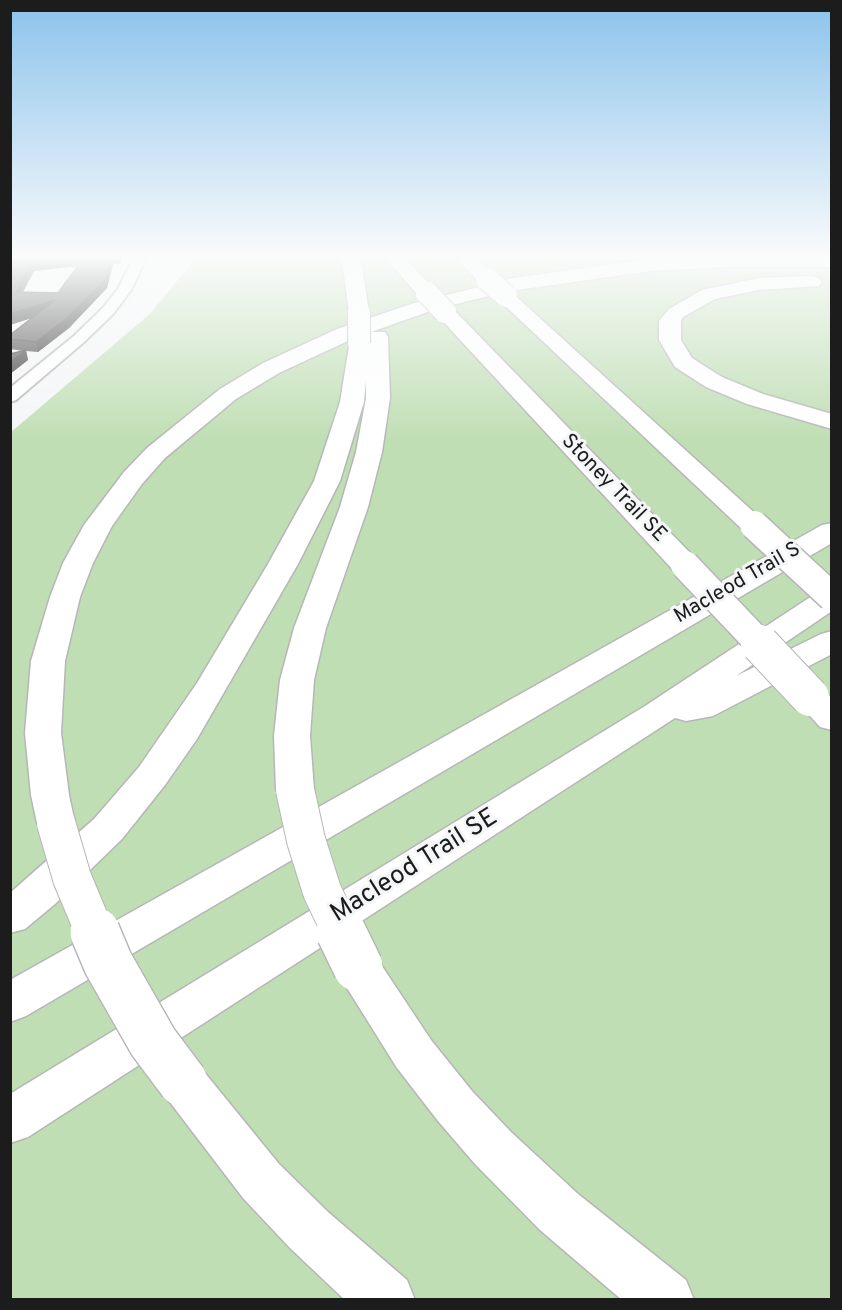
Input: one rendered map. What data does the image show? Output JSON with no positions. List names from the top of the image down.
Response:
{
  "streets": {
    "highway": ["Stoney Trail SE", "Macleod Trail S", "Macleod Trail SE"]
  }
}
